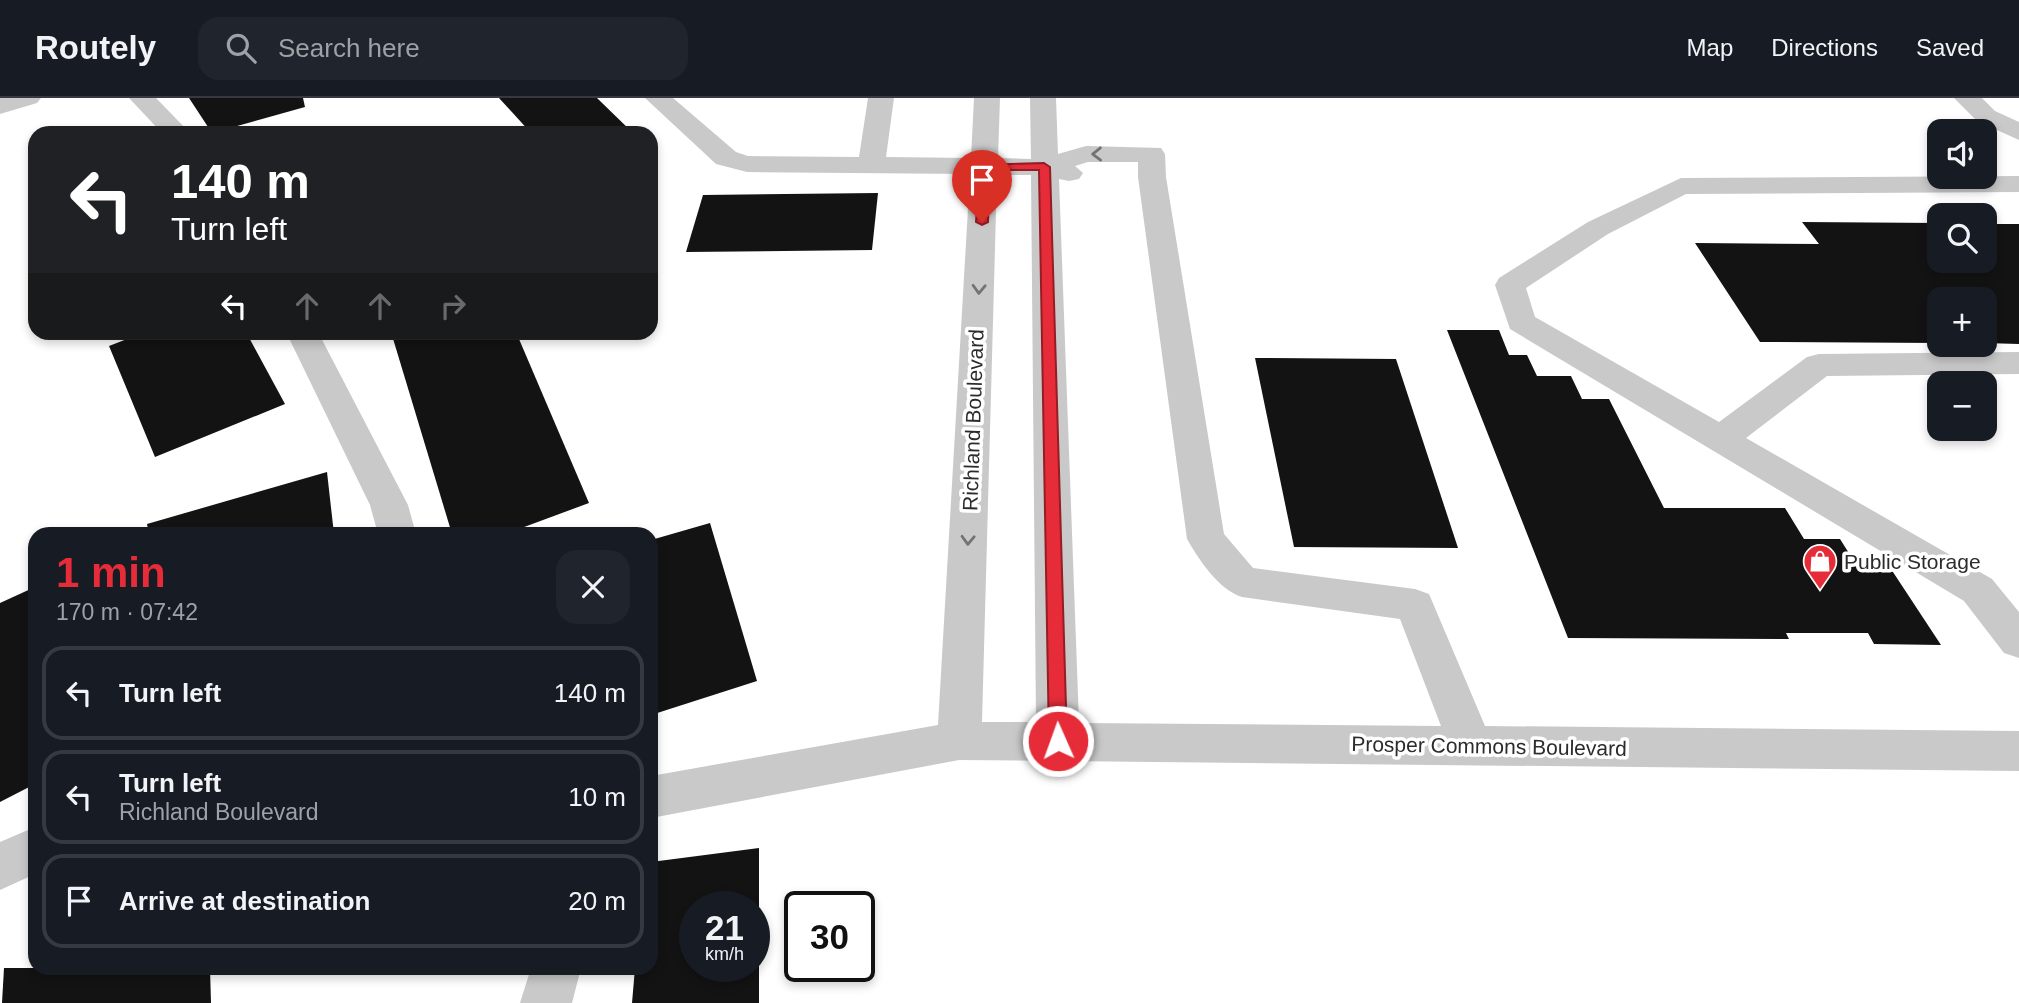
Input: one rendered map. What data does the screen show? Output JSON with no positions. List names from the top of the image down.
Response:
{
  "streets": {
    "street": ["Richland Boulevard", "Prosper Commons Boulevard"]
  },
  "crossings": [
    ["Richland Boulevard", "Prosper Commons Boulevard"]
  ],
  "places": {
    "shop": ["Public Storage"]
  },
  "page": {
    "header": "Routely",
    "search": "Search here",
    "nav": ["Map", "Directions", "Saved"],
    "map_buttons": ["+", "−"],
    "turn": ["140 m", "Turn left"],
    "heading": ["1 min", "170 m · 07:42"],
    "list": [
      {
        "name": "Turn left",
        "value": "140 m"
      },
      {
        "name": "Turn left",
        "note": "Richland Boulevard",
        "value": "10 m"
      },
      {
        "name": "Arrive at destination",
        "value": "20 m"
      }
    ],
    "speed": "21 km/h",
    "limit": "30"
  }
}
